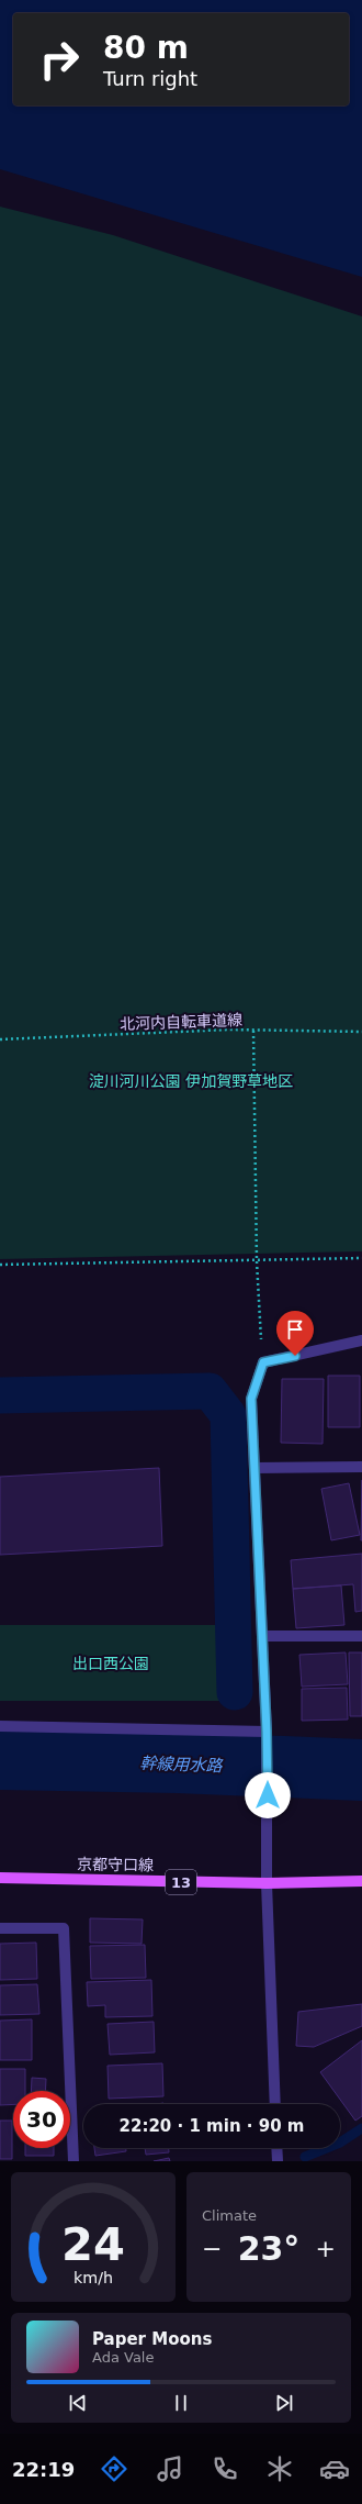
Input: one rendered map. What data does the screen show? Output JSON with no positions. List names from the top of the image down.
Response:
{
  "streets": {
    "main road": ["京都守口線", "13"],
    "path": ["北河内自転車道線"]
  },
  "water": ["幹線用水路"],
  "parks": ["淀川河川公園 伊加賀野草地区", "出口西公園"],
  "page": {
    "turn": ["80 m", "Turn right"],
    "limit": "30",
    "trip": "22:20 · 1 min · 90 m",
    "tile": "Climate",
    "heat": ["−", "23°", "+"],
    "song": ["Paper Moons", "Ada Vale"],
    "tabs": "22:19",
    "gauge": ["24", "km/h"]
  }
}
